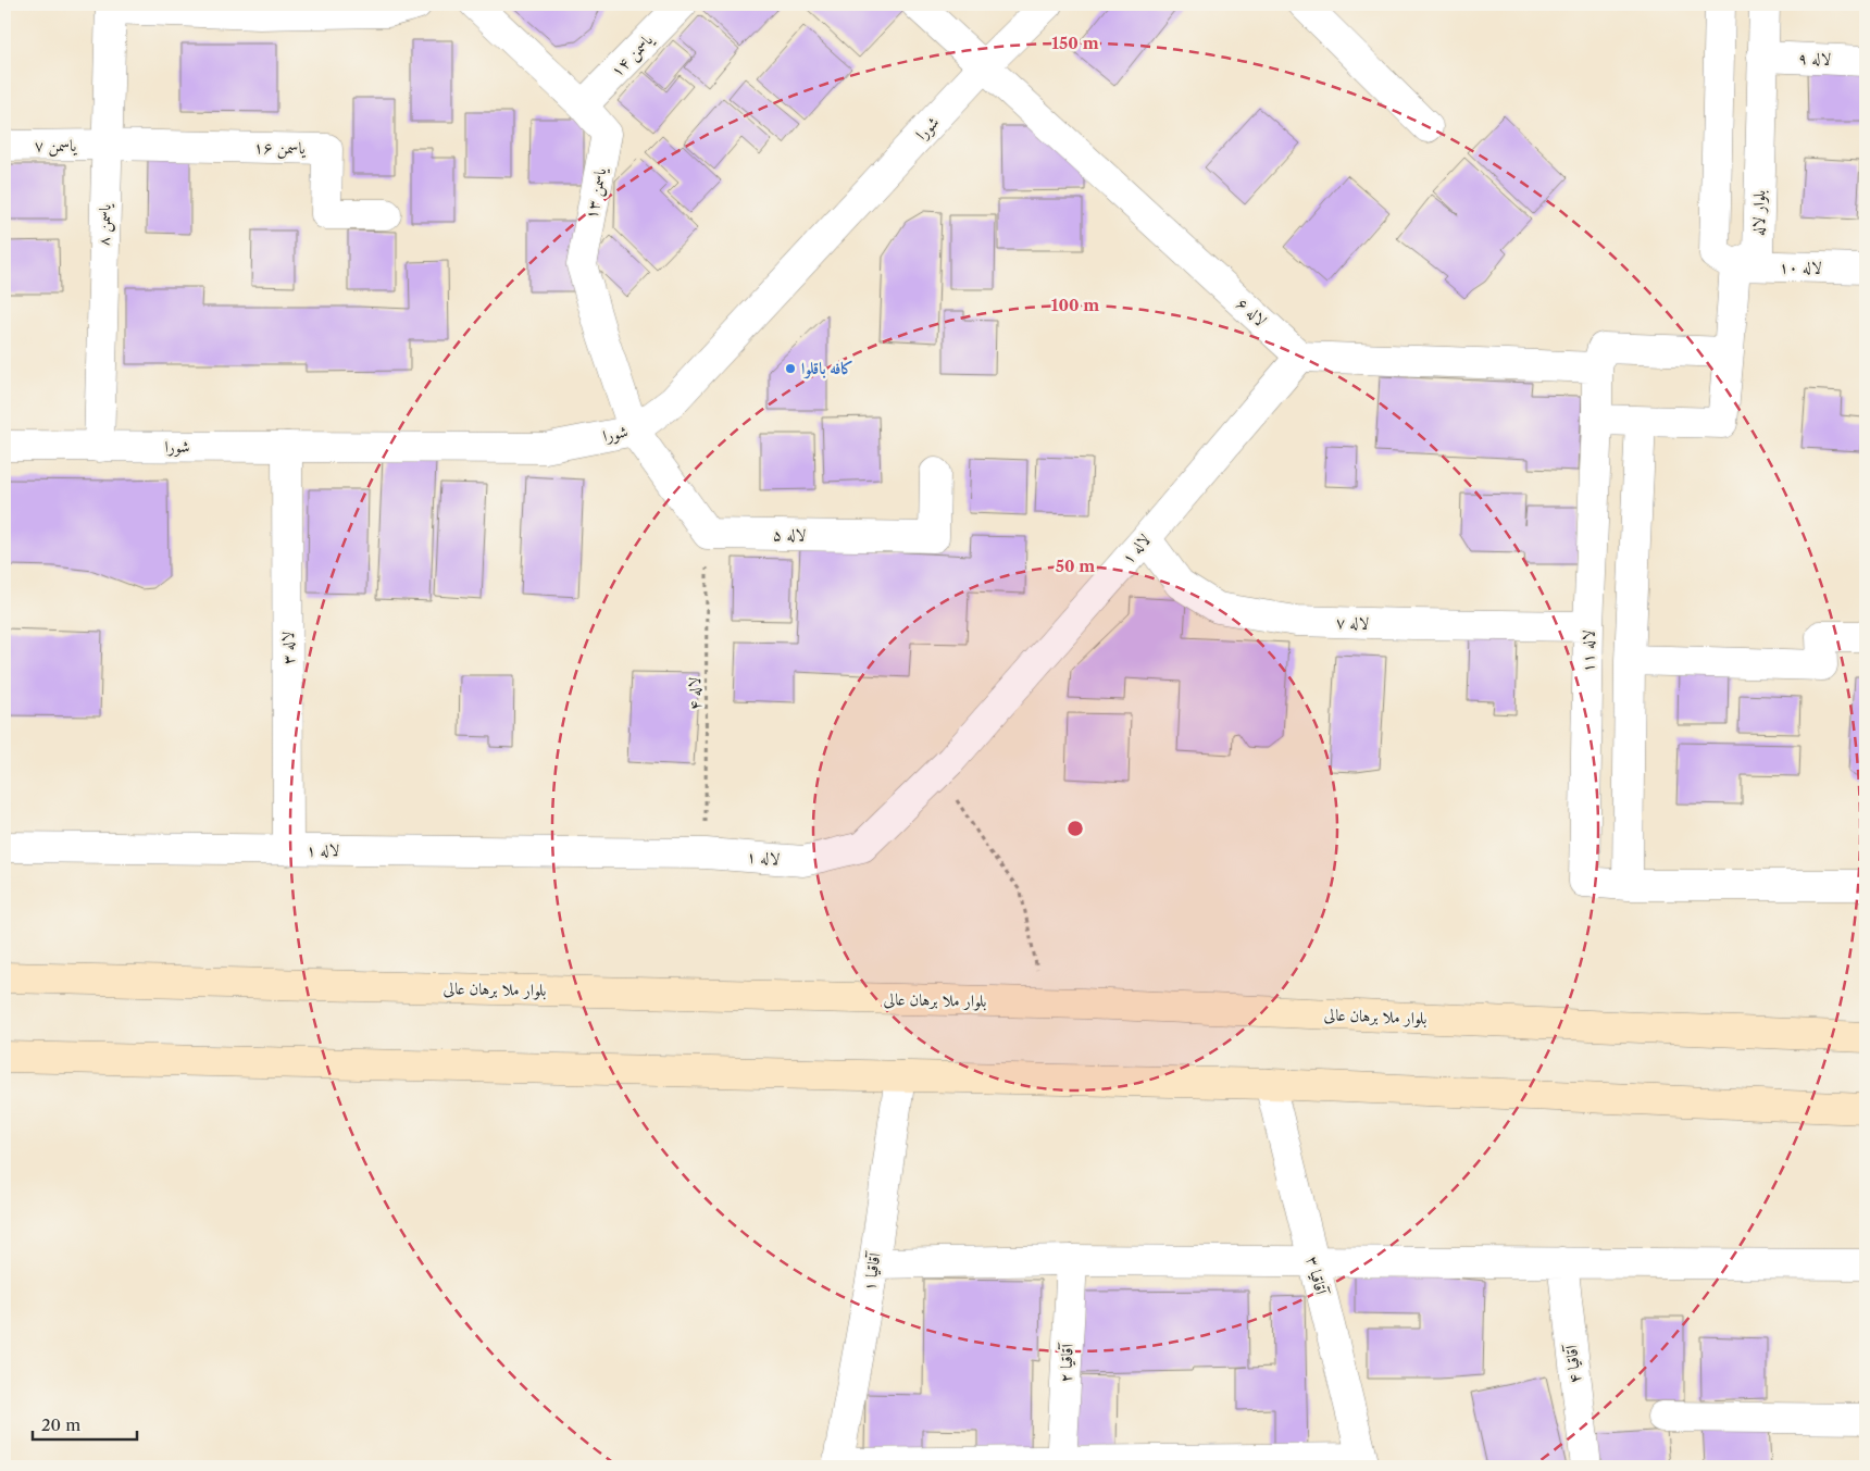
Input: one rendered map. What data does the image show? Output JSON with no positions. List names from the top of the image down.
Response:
{
  "streets": {
    "main road": ["بلوار ملا برهان عالی"],
    "street": [
      "یاسمن ۱۴",
      "لاله ۹",
      "شورا",
      "یاسمن ۷",
      "یاسمن ۱۶",
      "یاسمن ۱۳",
      "بلوار لاله",
      "یاسمن ۸",
      "لاله ۱۰",
      "لاله ۶",
      "لاله ۵",
      "لاله ۱",
      "لاله ۷",
      "لاله ۳",
      "لاله ۱۱",
      "آقاقیا ۱",
      "آقاقیا ۳",
      "آقاقیا ۲",
      "آقاقیا ۴"
    ],
    "path": ["لاله ۴"]
  },
  "crossings": [
    ["یاسمن ۱۴", "یاسمن ۱۳"],
    ["لاله ۹", "بلوار لاله"],
    ["شورا", "یاسمن ۱۳"],
    ["شورا", "یاسمن ۸"],
    ["شورا", "لاله ۶"],
    ["شورا", "لاله ۳"],
    ["یاسمن ۷", "یاسمن ۱۶"],
    ["یاسمن ۷", "یاسمن ۸"],
    ["یاسمن ۱۶", "یاسمن ۸"],
    ["بلوار لاله", "لاله ۱۰"],
    ["لاله ۶", "لاله ۱"],
    ["لاله ۵", "لاله ۴"],
    ["لاله ۱", "لاله ۷"],
    ["لاله ۱", "لاله ۳"],
    ["لاله ۱", "لاله ۴"],
    ["لاله ۷", "لاله ۱۱"]
  ],
  "places": ["کافه باقلوا"],
  "scale_bar": "20 m",
  "rings": ["150 m", "100 m", "50 m"]
}
